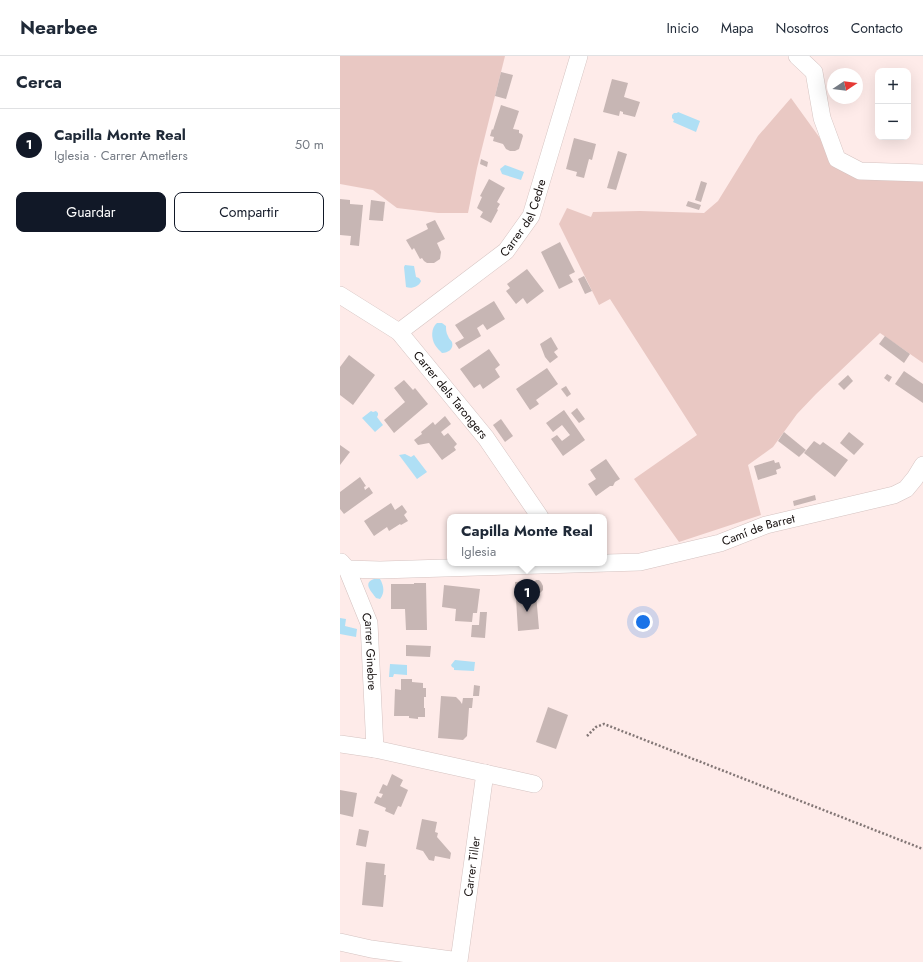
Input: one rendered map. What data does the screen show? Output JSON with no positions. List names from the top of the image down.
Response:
{
  "streets": {
    "street": [
      "Carrer del Cedre",
      "Carrer dels Tarongers",
      "Camí de Barret",
      "Carrer Ginebre",
      "Carrer Tiller"
    ]
  },
  "crossings": [
    ["Carrer del Cedre", "Carrer dels Tarongers"],
    ["Camí de Barret", "Carrer Ginebre"]
  ],
  "north": "right",
  "page": {
    "header": "Nearbee",
    "nav": [
      "Inicio",
      "Mapa",
      "Nosotros",
      "Contacto"
    ],
    "heading": "Cerca",
    "map_buttons": ["+", "−"],
    "list": [
      {
        "mark": "1",
        "name": "Capilla Monte Real",
        "note": "Iglesia · Carrer Ametlers",
        "value": "50 m"
      }
    ],
    "buttons": ["Guardar", "Compartir"],
    "popup": ["Capilla Monte Real", "Iglesia"],
    "pins": "1"
  }
}
